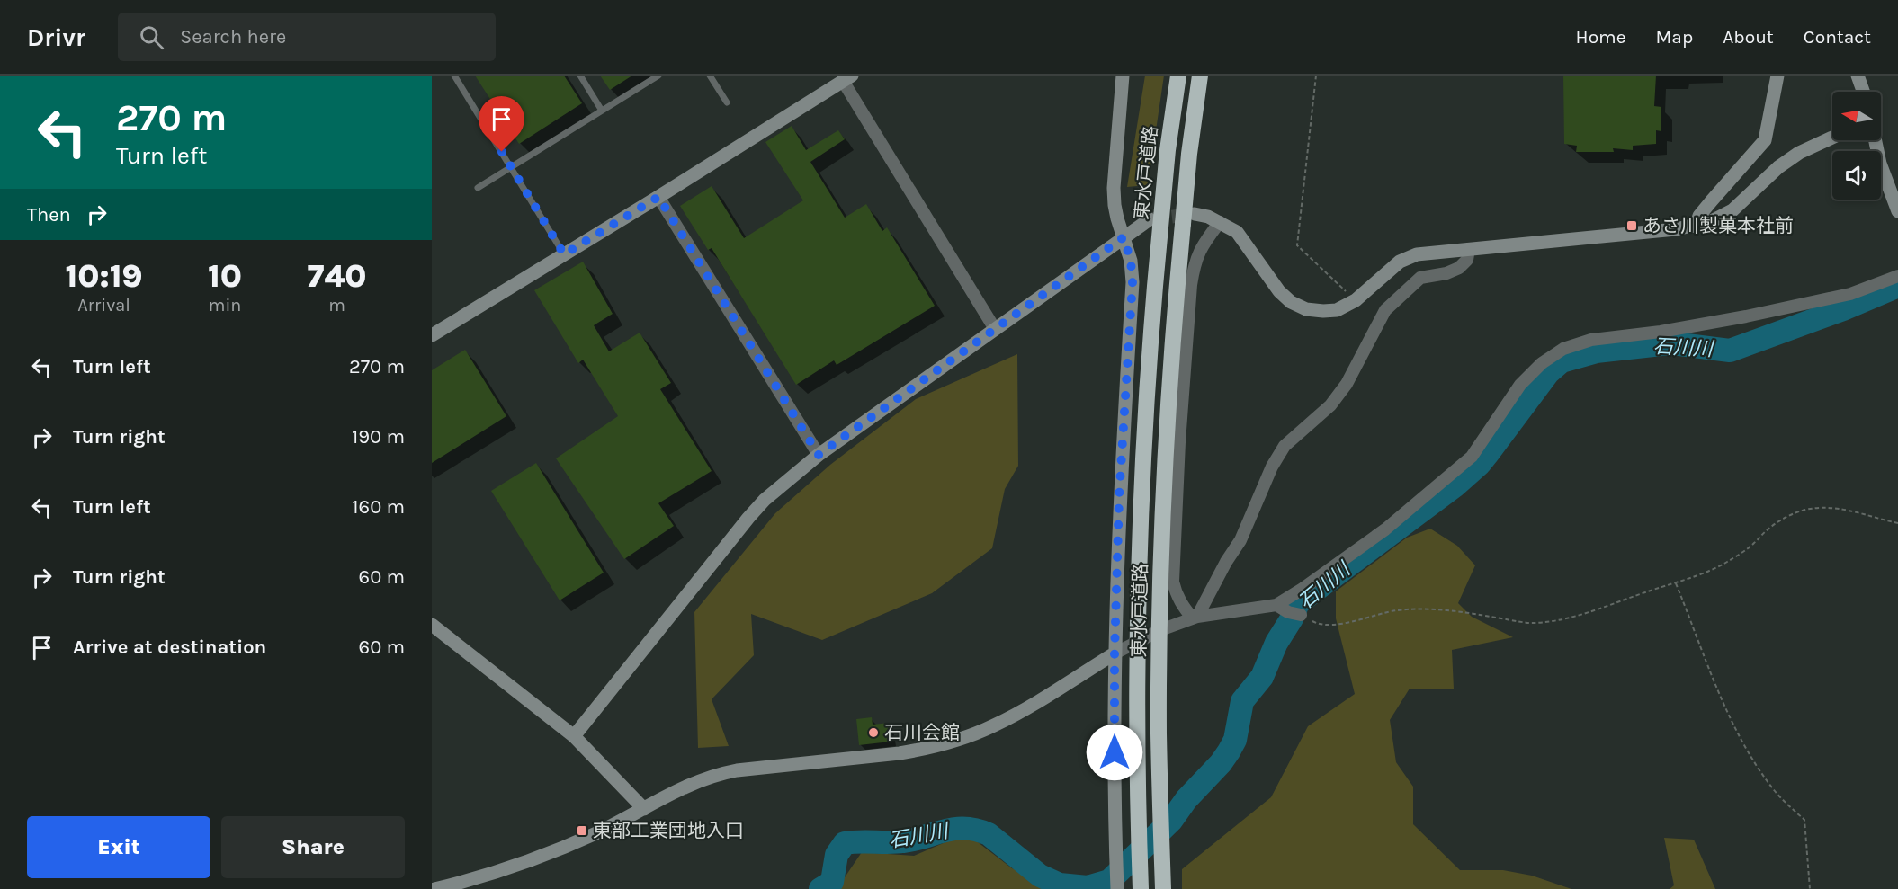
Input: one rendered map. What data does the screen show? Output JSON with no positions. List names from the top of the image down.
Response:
{
  "streets": {
    "highway": ["東水戸道路"]
  },
  "water": ["石川川"],
  "places": {
    "transit": ["あさ川製菓本社前", "東部工業団地入口"],
    "other": ["石川会館"]
  },
  "north": "left",
  "page": {
    "header": "Drivr",
    "search": "Search here",
    "nav": [
      "Home",
      "Map",
      "About",
      "Contact"
    ],
    "turn": ["270 m", "Turn left"],
    "then": "Then",
    "eta": [
      "10:19",
      "Arrival",
      "10",
      "min",
      "740",
      "m"
    ],
    "list": [
      {
        "name": "Turn left",
        "value": "270 m"
      },
      {
        "name": "Turn right",
        "value": "190 m"
      },
      {
        "name": "Turn left",
        "value": "160 m"
      },
      {
        "name": "Turn right",
        "value": "60 m"
      },
      {
        "name": "Arrive at destination",
        "value": "60 m"
      }
    ],
    "buttons": ["Exit", "Share"]
  }
}
